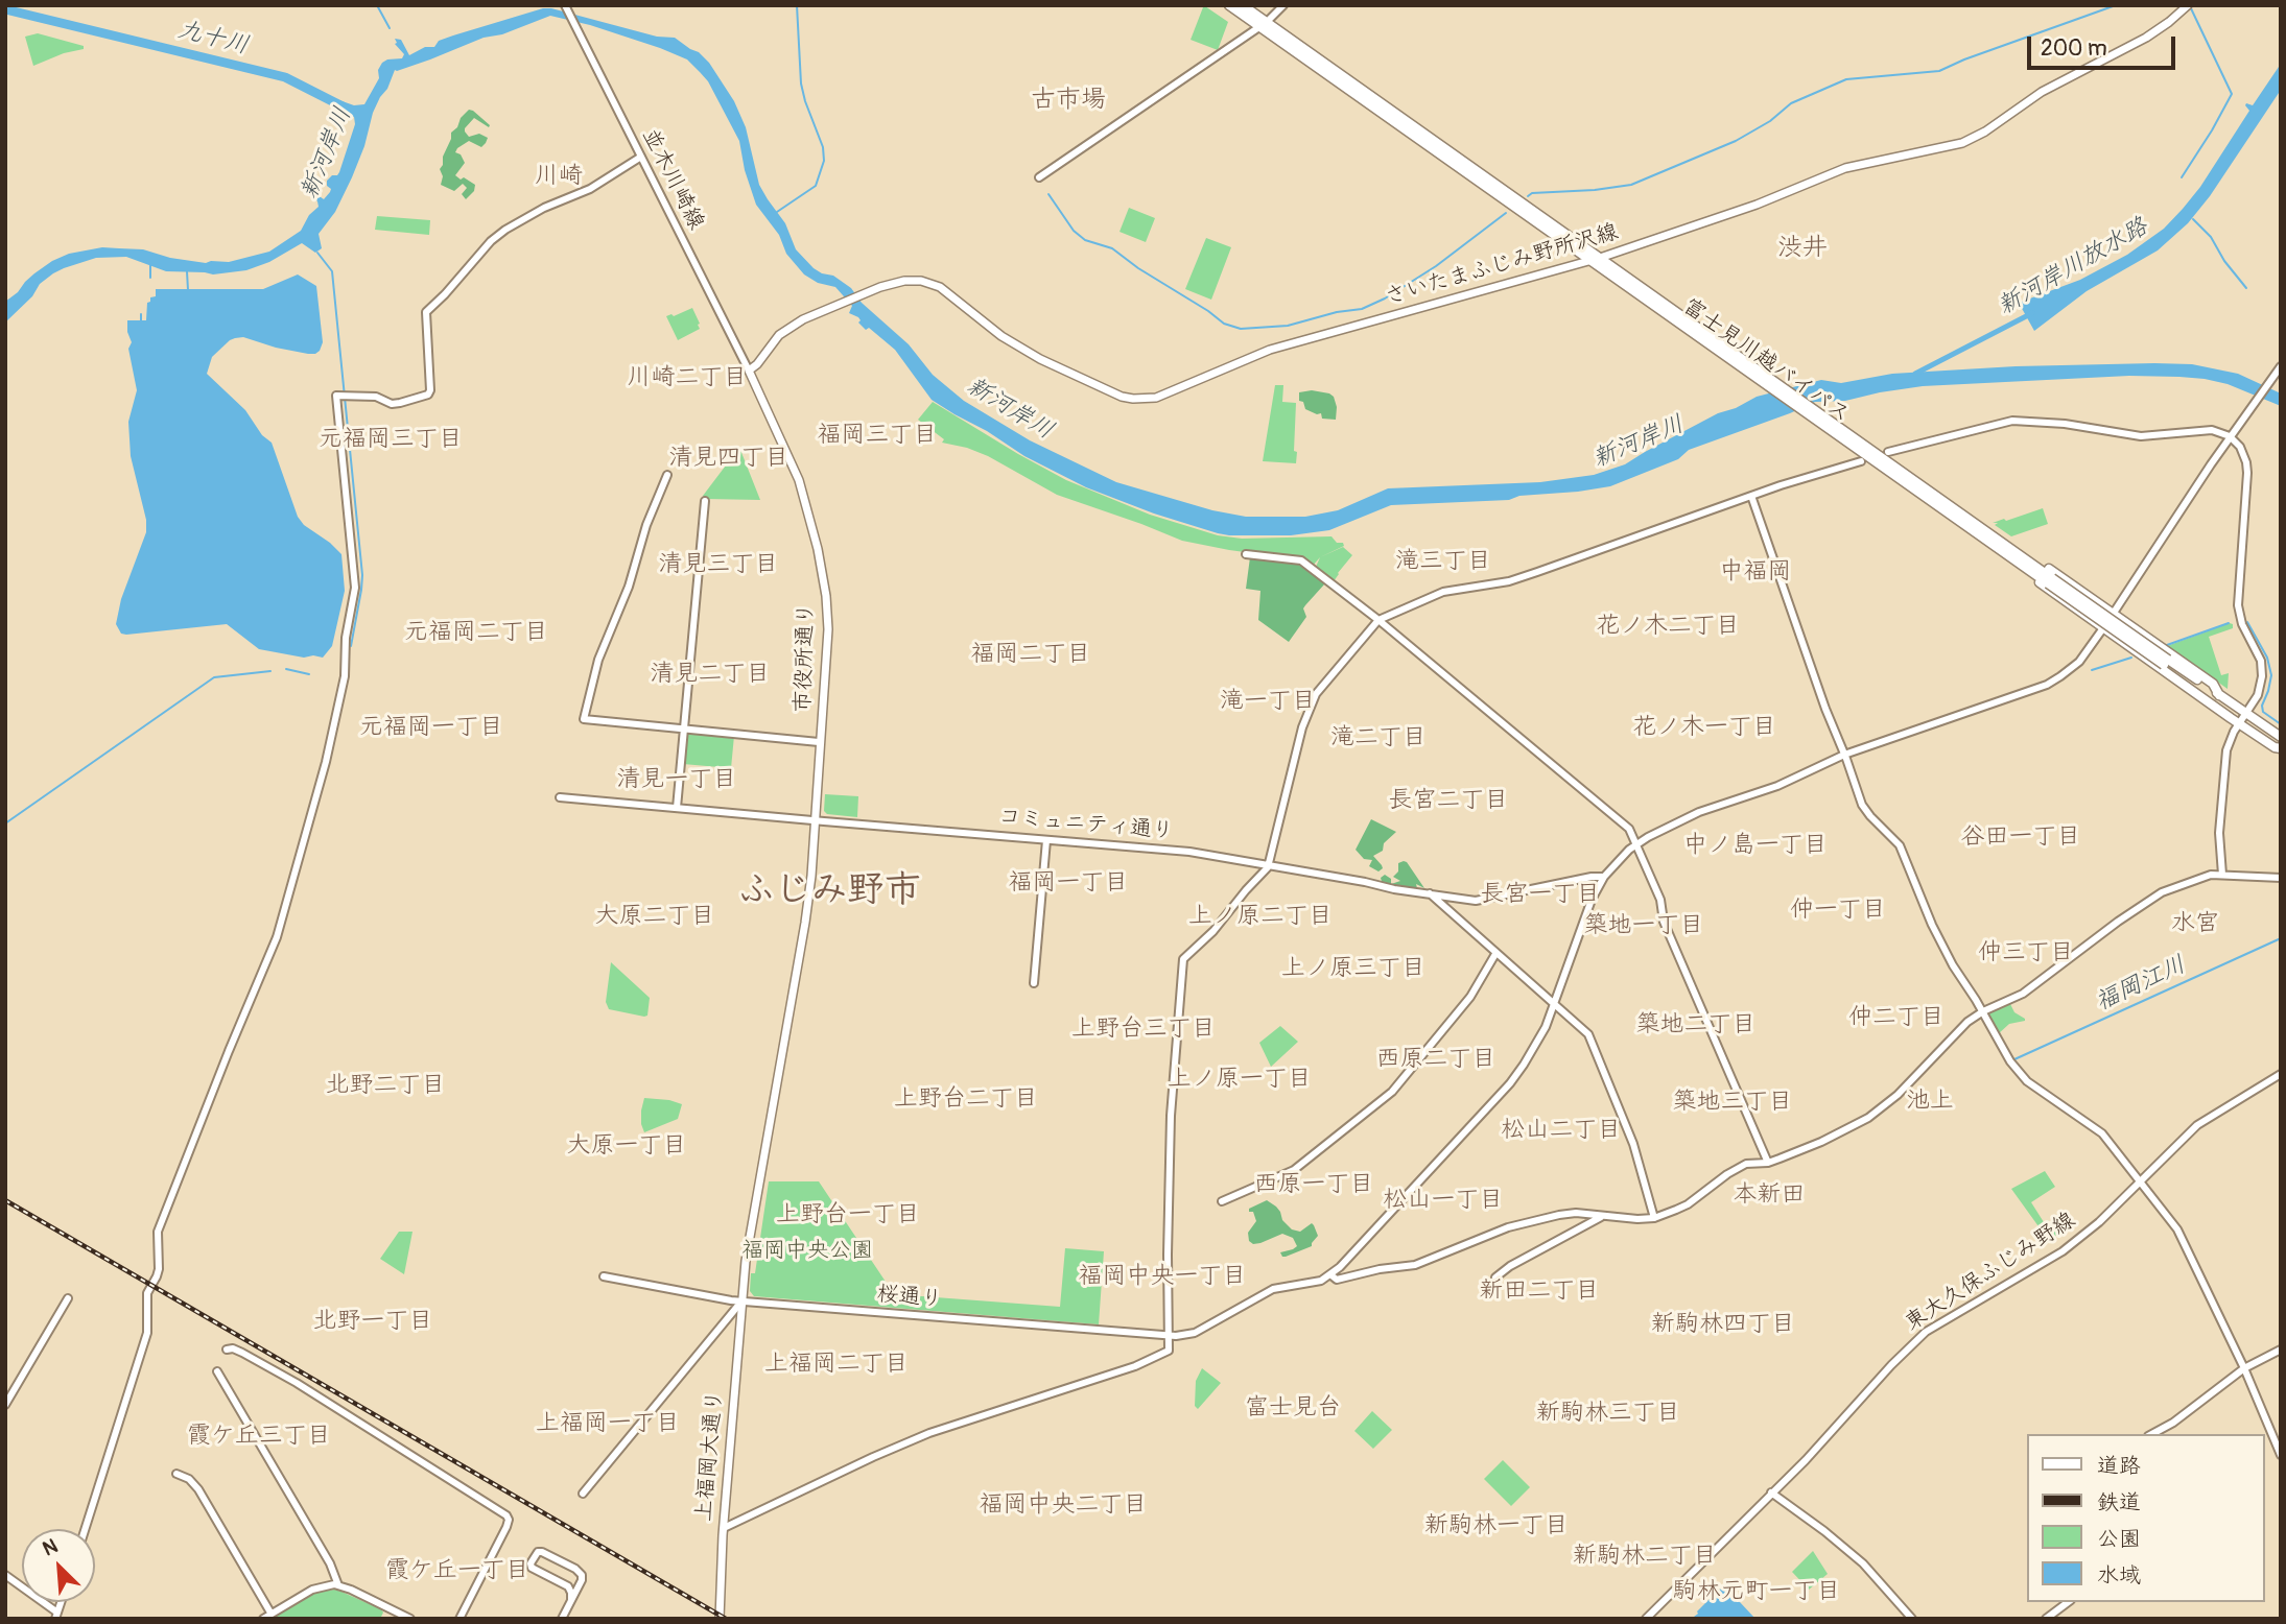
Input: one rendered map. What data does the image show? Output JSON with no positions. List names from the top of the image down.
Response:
{
  "streets": {
    "highway": ["富士見川越バイパス"],
    "main road": ["さいたまふじみ野所沢線", "市役所通り", "上福岡大通り"],
    "street": [
      "並木川崎線",
      "コミュニティ通り",
      "東大久保ふじみ野線",
      "桜通り"
    ]
  },
  "crossings": [
    ["並木川崎線", "さいたまふじみ野所沢線"],
    ["並木川崎線", "市役所通り"],
    ["さいたまふじみ野所沢線", "富士見川越バイパス"],
    ["さいたまふじみ野所沢線", "市役所通り"],
    ["市役所通り", "コミュニティ通り"],
    ["市役所通り", "桜通り"],
    ["市役所通り", "上福岡大通り"],
    ["桜通り", "上福岡大通り"]
  ],
  "districts": [
    "古市場",
    "川崎",
    "渋井",
    "川崎二丁目",
    "福岡三丁目",
    "元福岡三丁目",
    "清見四丁目",
    "滝三丁目",
    "清見三丁目",
    "中福岡",
    "花ノ木二丁目",
    "元福岡二丁目",
    "福岡二丁目",
    "清見二丁目",
    "滝一丁目",
    "元福岡一丁目",
    "花ノ木一丁目",
    "滝二丁目",
    "清見一丁目",
    "長宮二丁目",
    "谷田一丁目",
    "中ノ島一丁目",
    "福岡一丁目",
    "ふじみ野市",
    "長宮一丁目",
    "仲一丁目",
    "大原二丁目",
    "上ノ原二丁目",
    "水宮",
    "築地一丁目",
    "仲三丁目",
    "上ノ原三丁目",
    "仲二丁目",
    "築地二丁目",
    "上野台三丁目",
    "西原二丁目",
    "上ノ原一丁目",
    "北野二丁目",
    "上野台二丁目",
    "池上",
    "築地三丁目",
    "松山二丁目",
    "大原一丁目",
    "西原一丁目",
    "本新田",
    "松山一丁目",
    "上野台一丁目",
    "福岡中央一丁目",
    "新田二丁目",
    "北野一丁目",
    "新駒林四丁目",
    "上福岡二丁目",
    "富士見台",
    "新駒林三丁目",
    "上福岡一丁目",
    "霞ケ丘三丁目",
    "福岡中央二丁目",
    "新駒林一丁目",
    "新駒林二丁目",
    "霞ケ丘一丁目",
    "駒林元町一丁目"
  ],
  "water": [
    "九十川",
    "新河岸川",
    "新河岸川放水路",
    "福岡江川"
  ],
  "parks": ["福岡中央公園"],
  "legend": [
    "道路",
    "鉄道",
    "公園",
    "水域"
  ],
  "scale_bar": "200 m",
  "north": "top left"
}
